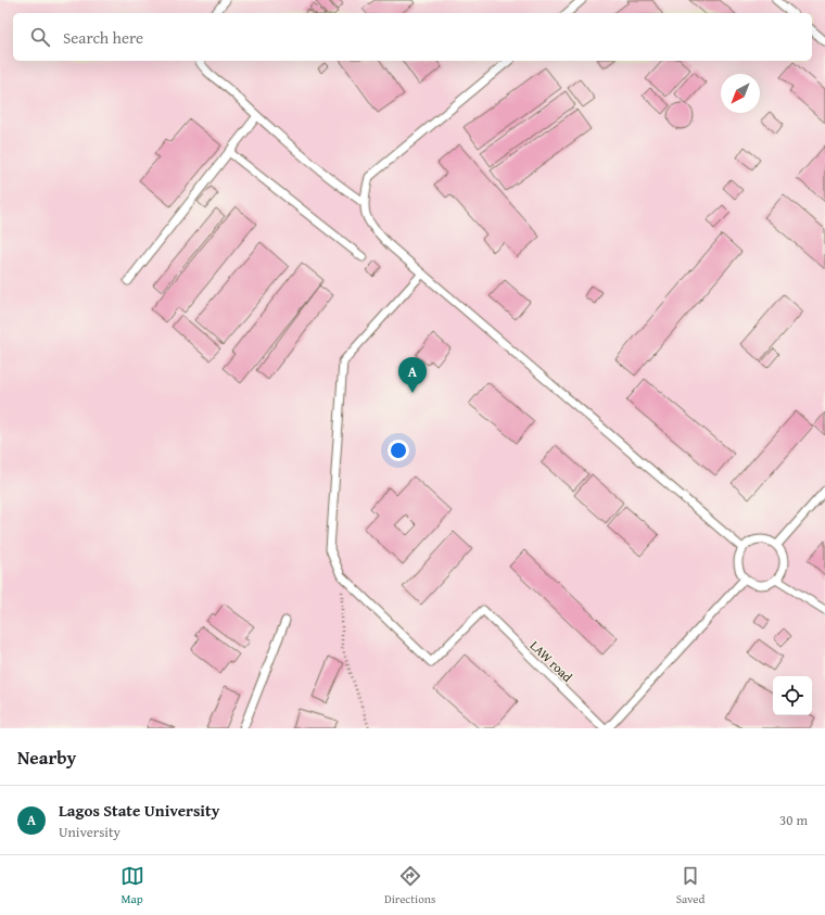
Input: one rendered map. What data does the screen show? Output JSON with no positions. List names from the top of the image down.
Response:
{
  "streets": {
    "lane": ["LAW road"]
  },
  "north": "bottom left",
  "page": {
    "search": "Search here",
    "pins": "A",
    "heading": "Nearby",
    "list": [
      {
        "mark": "A",
        "name": "Lagos State University",
        "note": "University",
        "value": "30 m"
      }
    ],
    "nav": ["Map", "Directions", "Saved"]
  }
}
